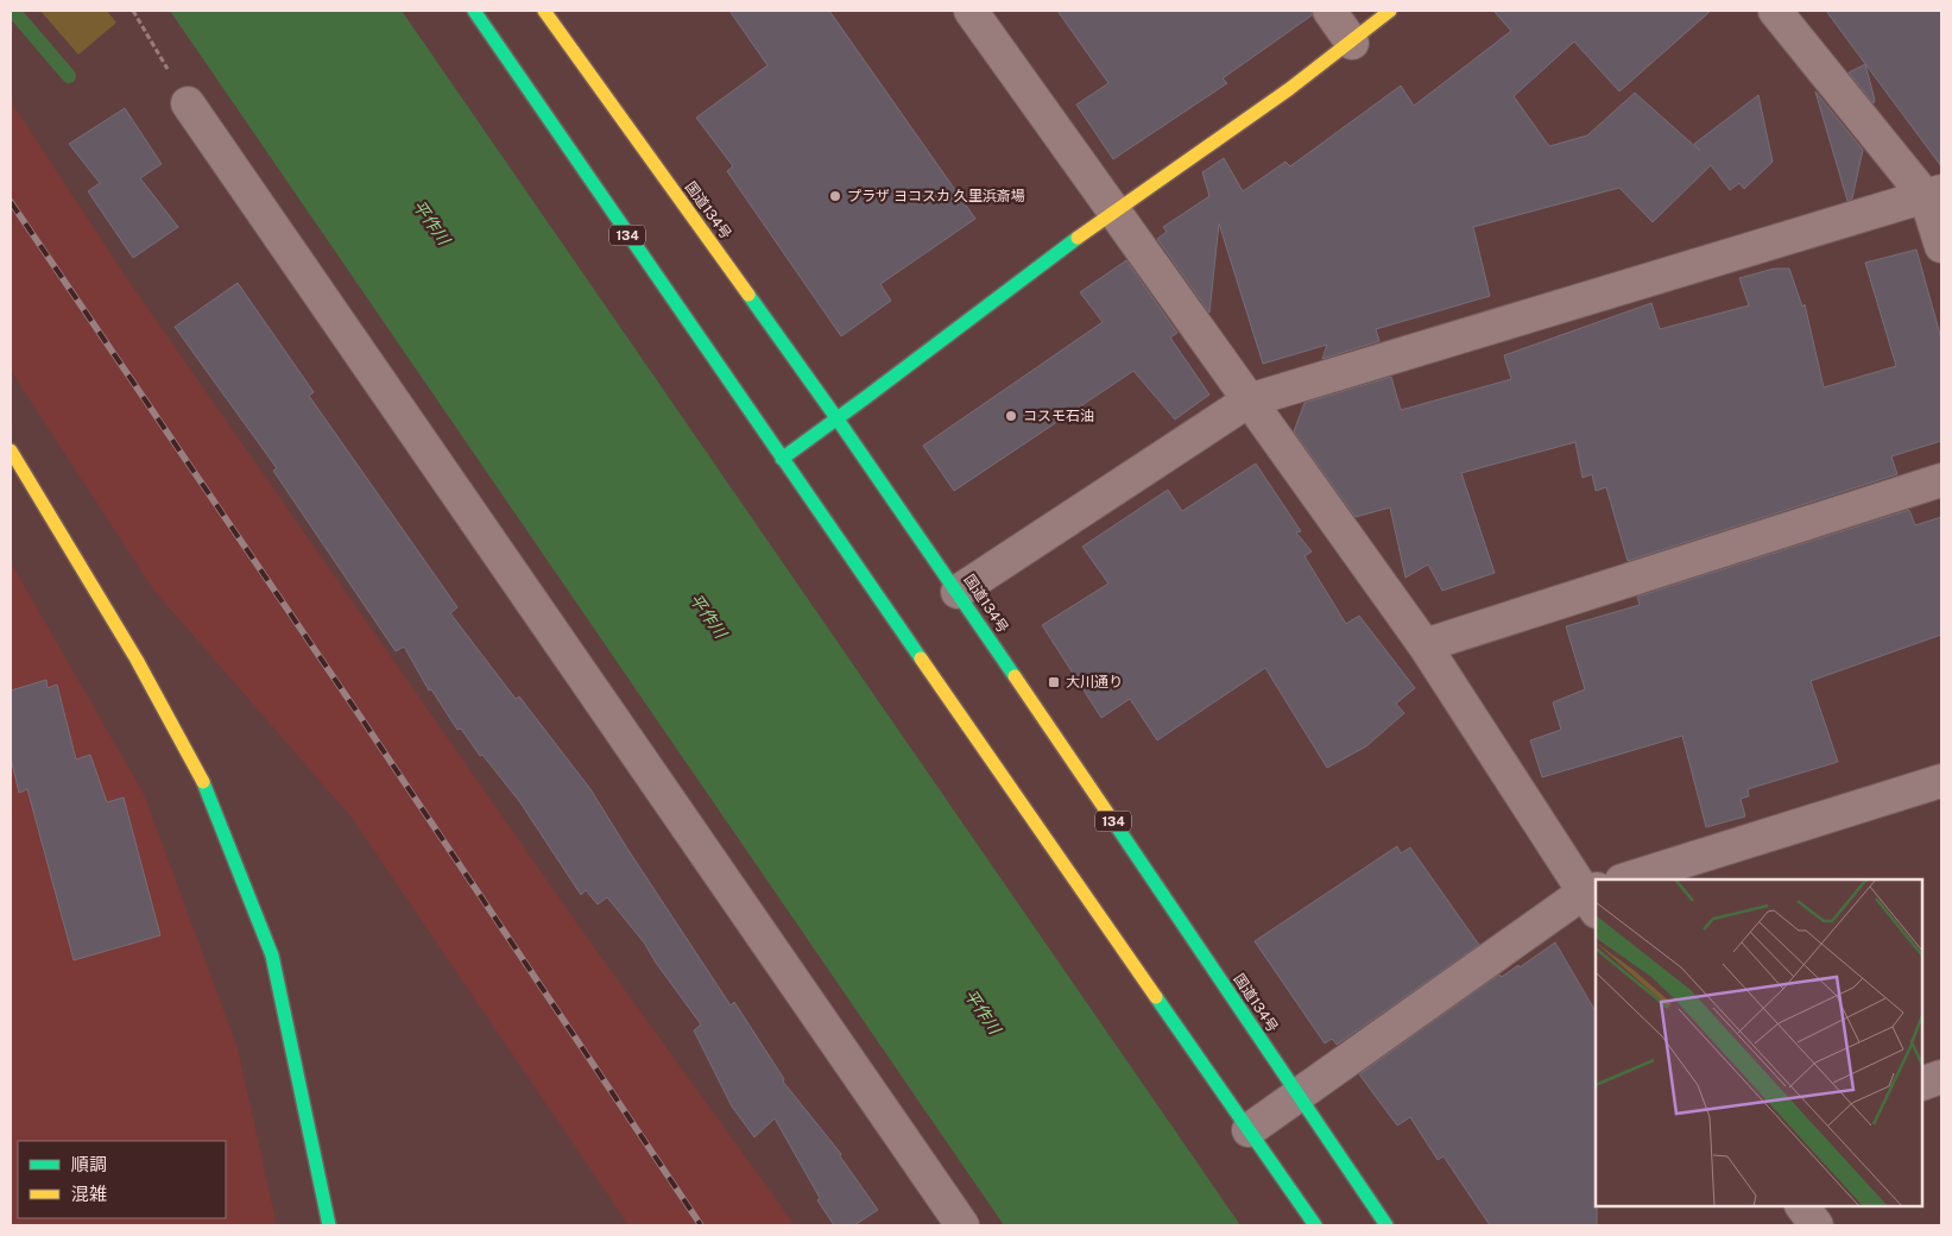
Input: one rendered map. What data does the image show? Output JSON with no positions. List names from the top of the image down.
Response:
{
  "streets": {
    "main road": ["国道134号", "134"]
  },
  "water": ["平作川"],
  "places": {
    "other": ["プラザ ヨコスカ 久里浜斎場", "コスモ石油"],
    "transit": ["大川通り"]
  },
  "legend": ["順調", "混雑"]
}
